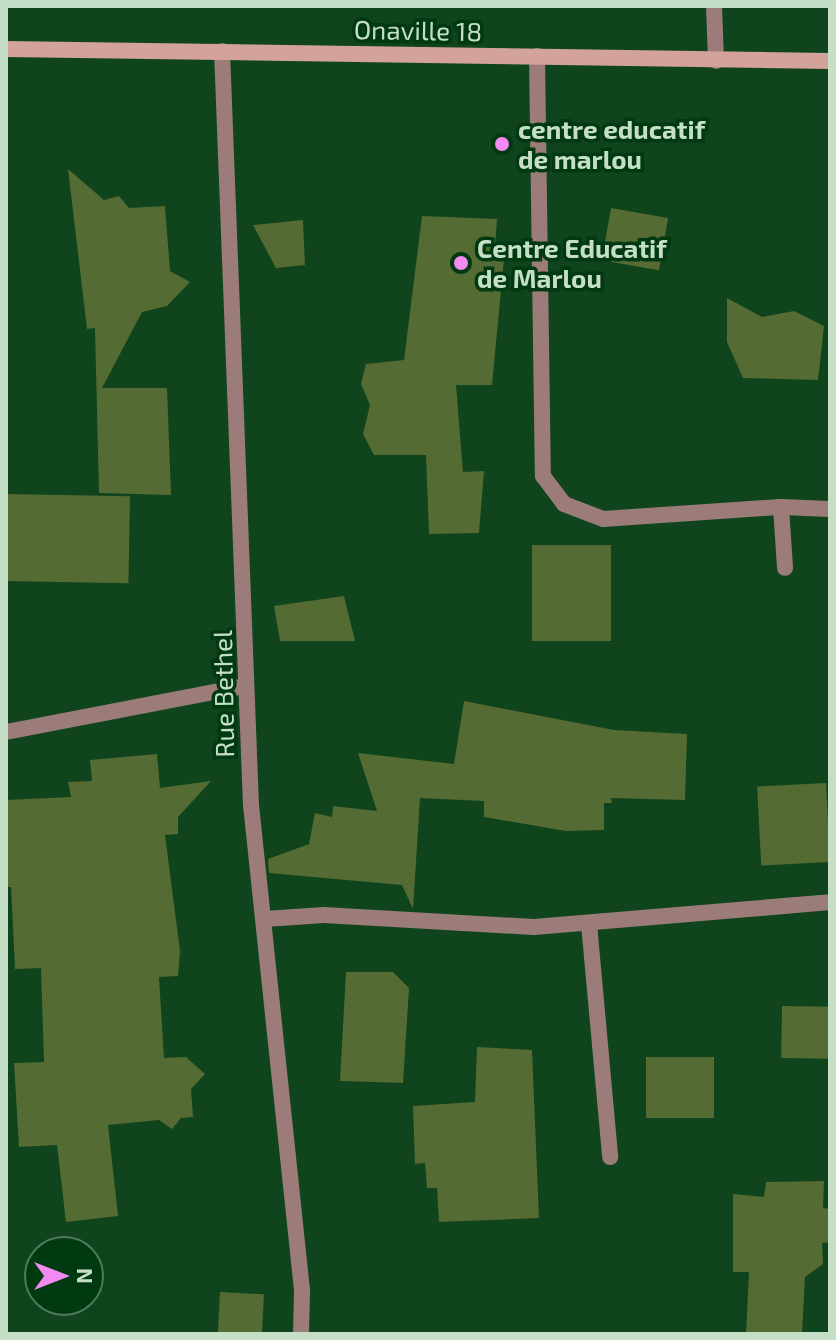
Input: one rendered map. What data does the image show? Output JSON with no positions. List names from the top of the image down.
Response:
{
  "streets": {
    "street": ["Onaville 18", "Rue Bethel"]
  },
  "crossings": [
    ["Onaville 18", "Rue Bethel"]
  ],
  "places": ["centre educatif de marlou", "Centre Educatif de Marlou"],
  "north": "right"
}
